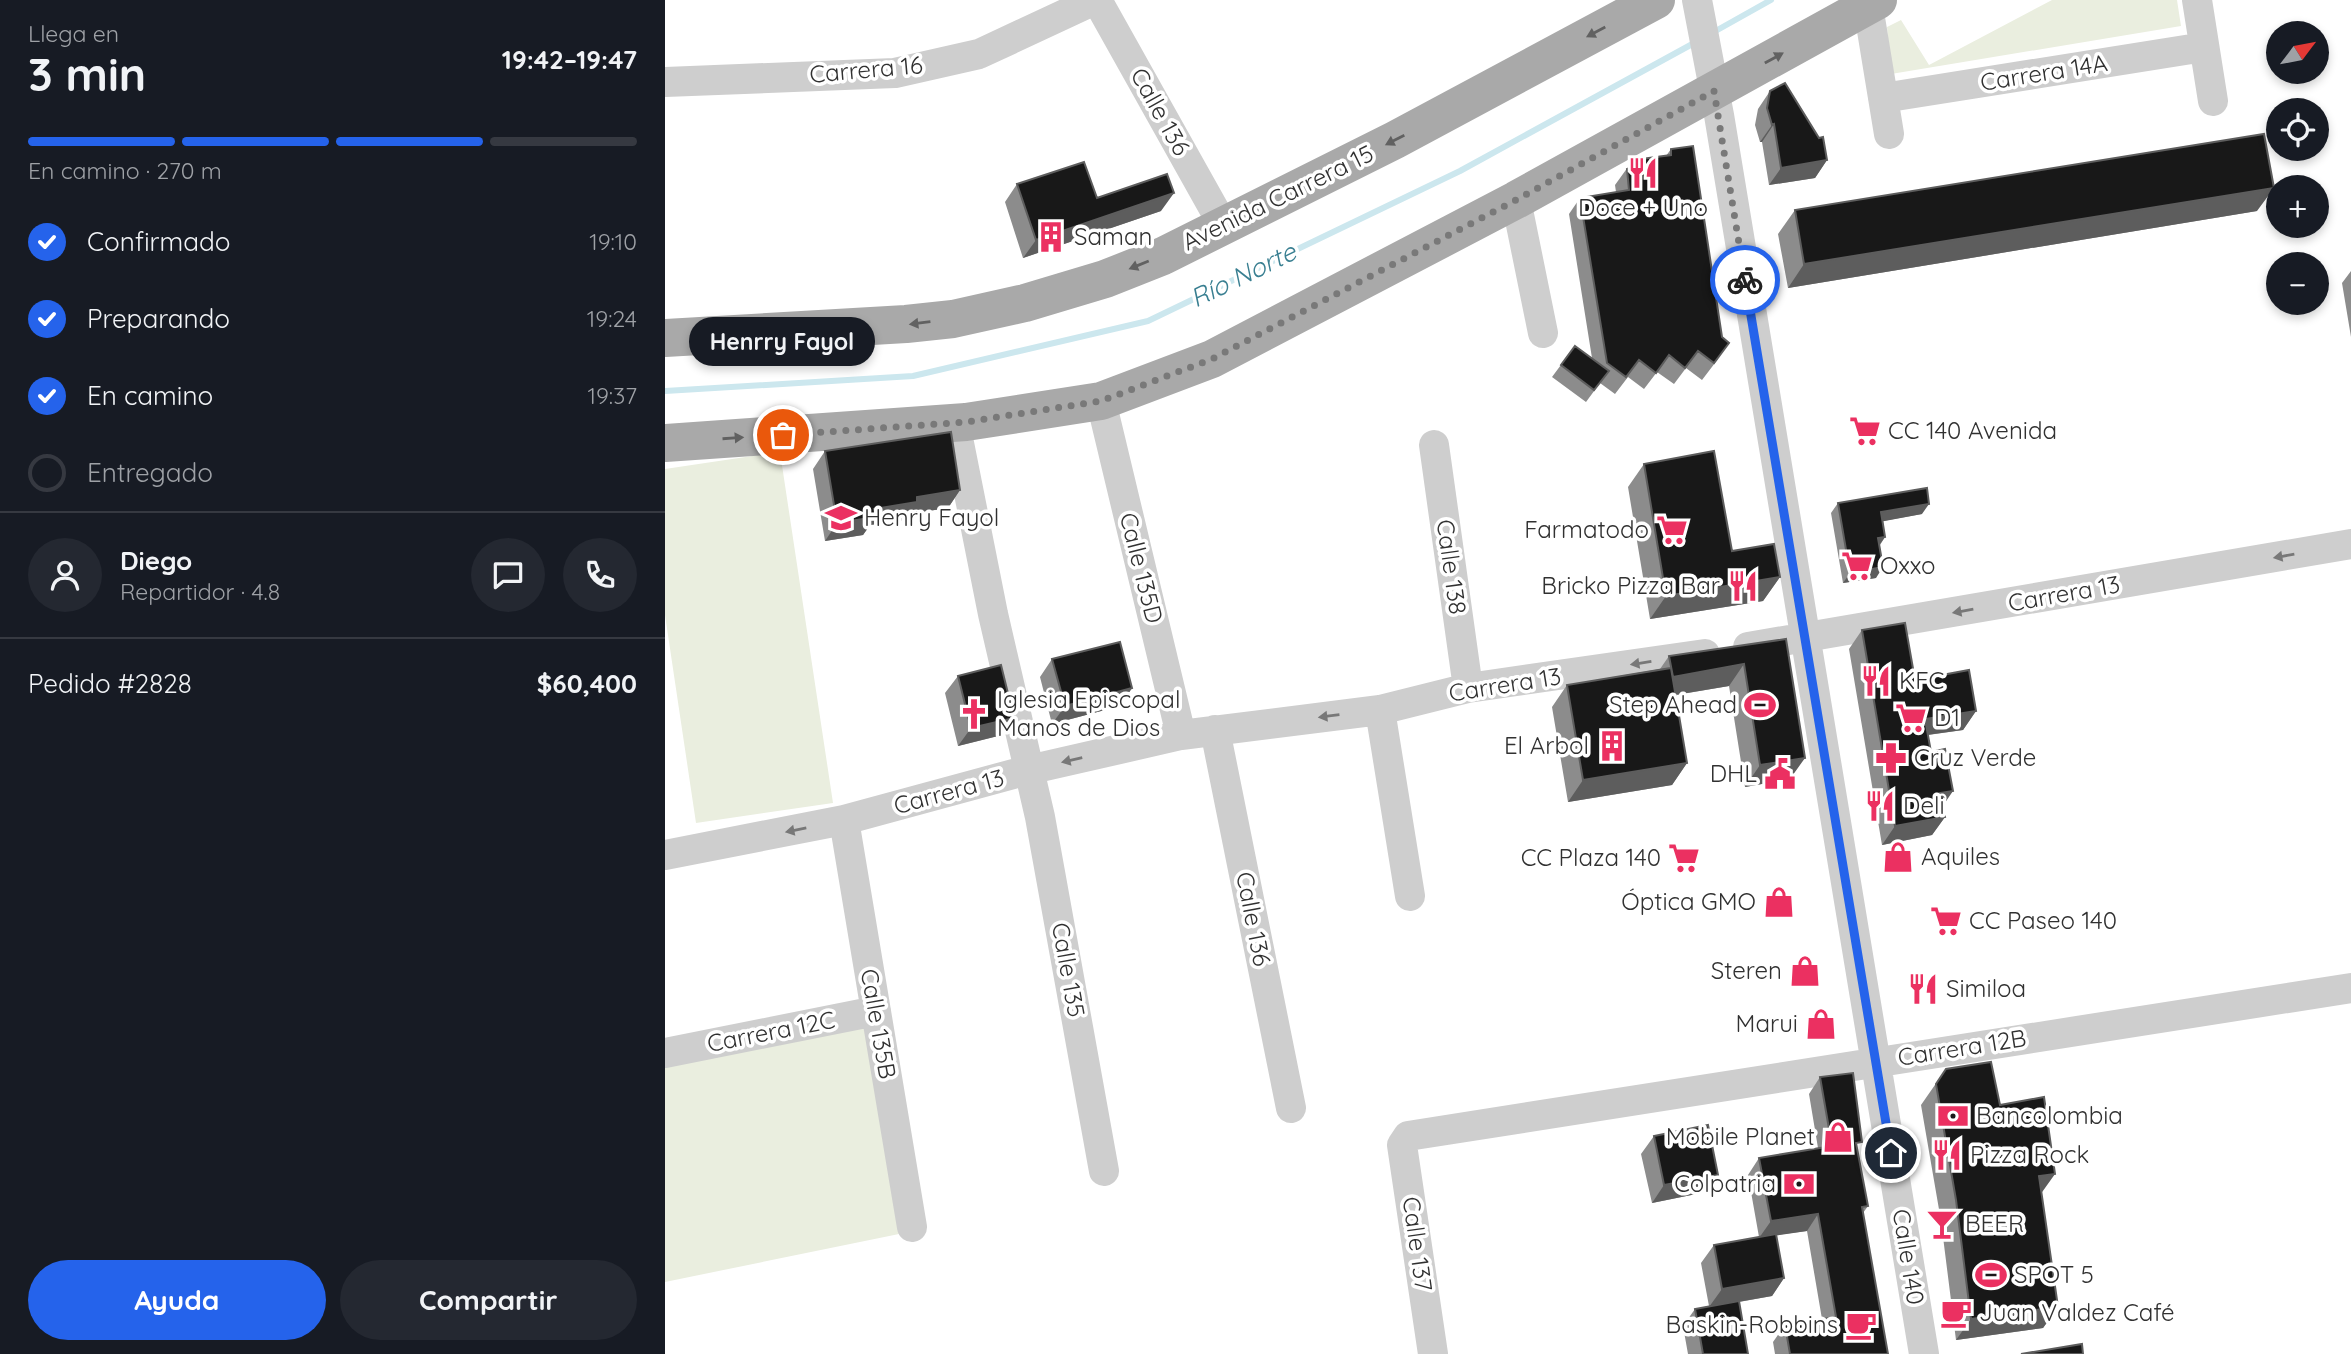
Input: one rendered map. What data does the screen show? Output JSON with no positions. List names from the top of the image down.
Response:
{
  "streets": {
    "main road": ["Avenida Carrera 15"],
    "street": [
      "Carrera 16",
      "Carrera 14A",
      "Calle 136",
      "Calle 138",
      "Calle 135D",
      "Carrera 13",
      "Calle 135",
      "Calle 135B",
      "Carrera 12C",
      "Carrera 12B",
      "Calle 137",
      "Calle 140"
    ]
  },
  "crossings": [
    ["Carrera 16", "Calle 136"],
    ["Calle 136", "Avenida Carrera 15"],
    ["Calle 136", "Carrera 13"],
    ["Calle 138", "Carrera 13"],
    ["Calle 135D", "Carrera 13"],
    ["Carrera 13", "Calle 135"],
    ["Carrera 13", "Calle 135B"],
    ["Carrera 13", "Calle 140"],
    ["Calle 135B", "Carrera 12C"],
    ["Carrera 12B", "Calle 137"],
    ["Carrera 12B", "Calle 140"]
  ],
  "one_way": ["Carrera 13"],
  "water": ["Río Norte"],
  "places": {
    "restaurant": [
      "Doce + Uno",
      "Bricko Pizza Bar",
      "KFC",
      "Deli",
      "Similoa",
      "Pizza Rock"
    ],
    "building": ["Saman", "El Arbol"],
    "supermarket": [
      "CC 140 Avenida",
      "Farmatodo",
      "Oxxo",
      "D1",
      "CC Plaza 140",
      "CC Paseo 140"
    ],
    "other": ["Henrry Fayol"],
    "school or university": ["Henry Fayol"],
    "sports": ["Step Ahead", "SPOT 5"],
    "church": ["Iglesia Episcopal Manos de Dios"],
    "pharmacy": ["Cruz Verde"],
    "public building": ["DHL"],
    "shop": [
      "Aquiles",
      "Óptica GMO",
      "Steren",
      "Marui",
      "Mobile Planet"
    ],
    "bank": ["Bancolombia", "Colpatria"],
    "bar": ["BEER"],
    "cafe": ["Juan Valdez Café", "Baskin-Robbins"]
  },
  "north": "top right",
  "page": {
    "heading": ["3 min", "Llega en", "19:42–19:47"],
    "panel": [
      "Diego",
      "Repartidor · 4.8",
      "Pedido #2828",
      "$60,400"
    ],
    "map_buttons": ["+", "−"],
    "bar": "En camino · 270 m",
    "list": [
      ["Confirmado", "19:10"],
      ["Preparando", "19:24"],
      ["En camino", "19:37"],
      "Entregado"
    ],
    "bubble": "Henrry Fayol",
    "buttons": ["Ayuda", "Compartir"]
  }
}
